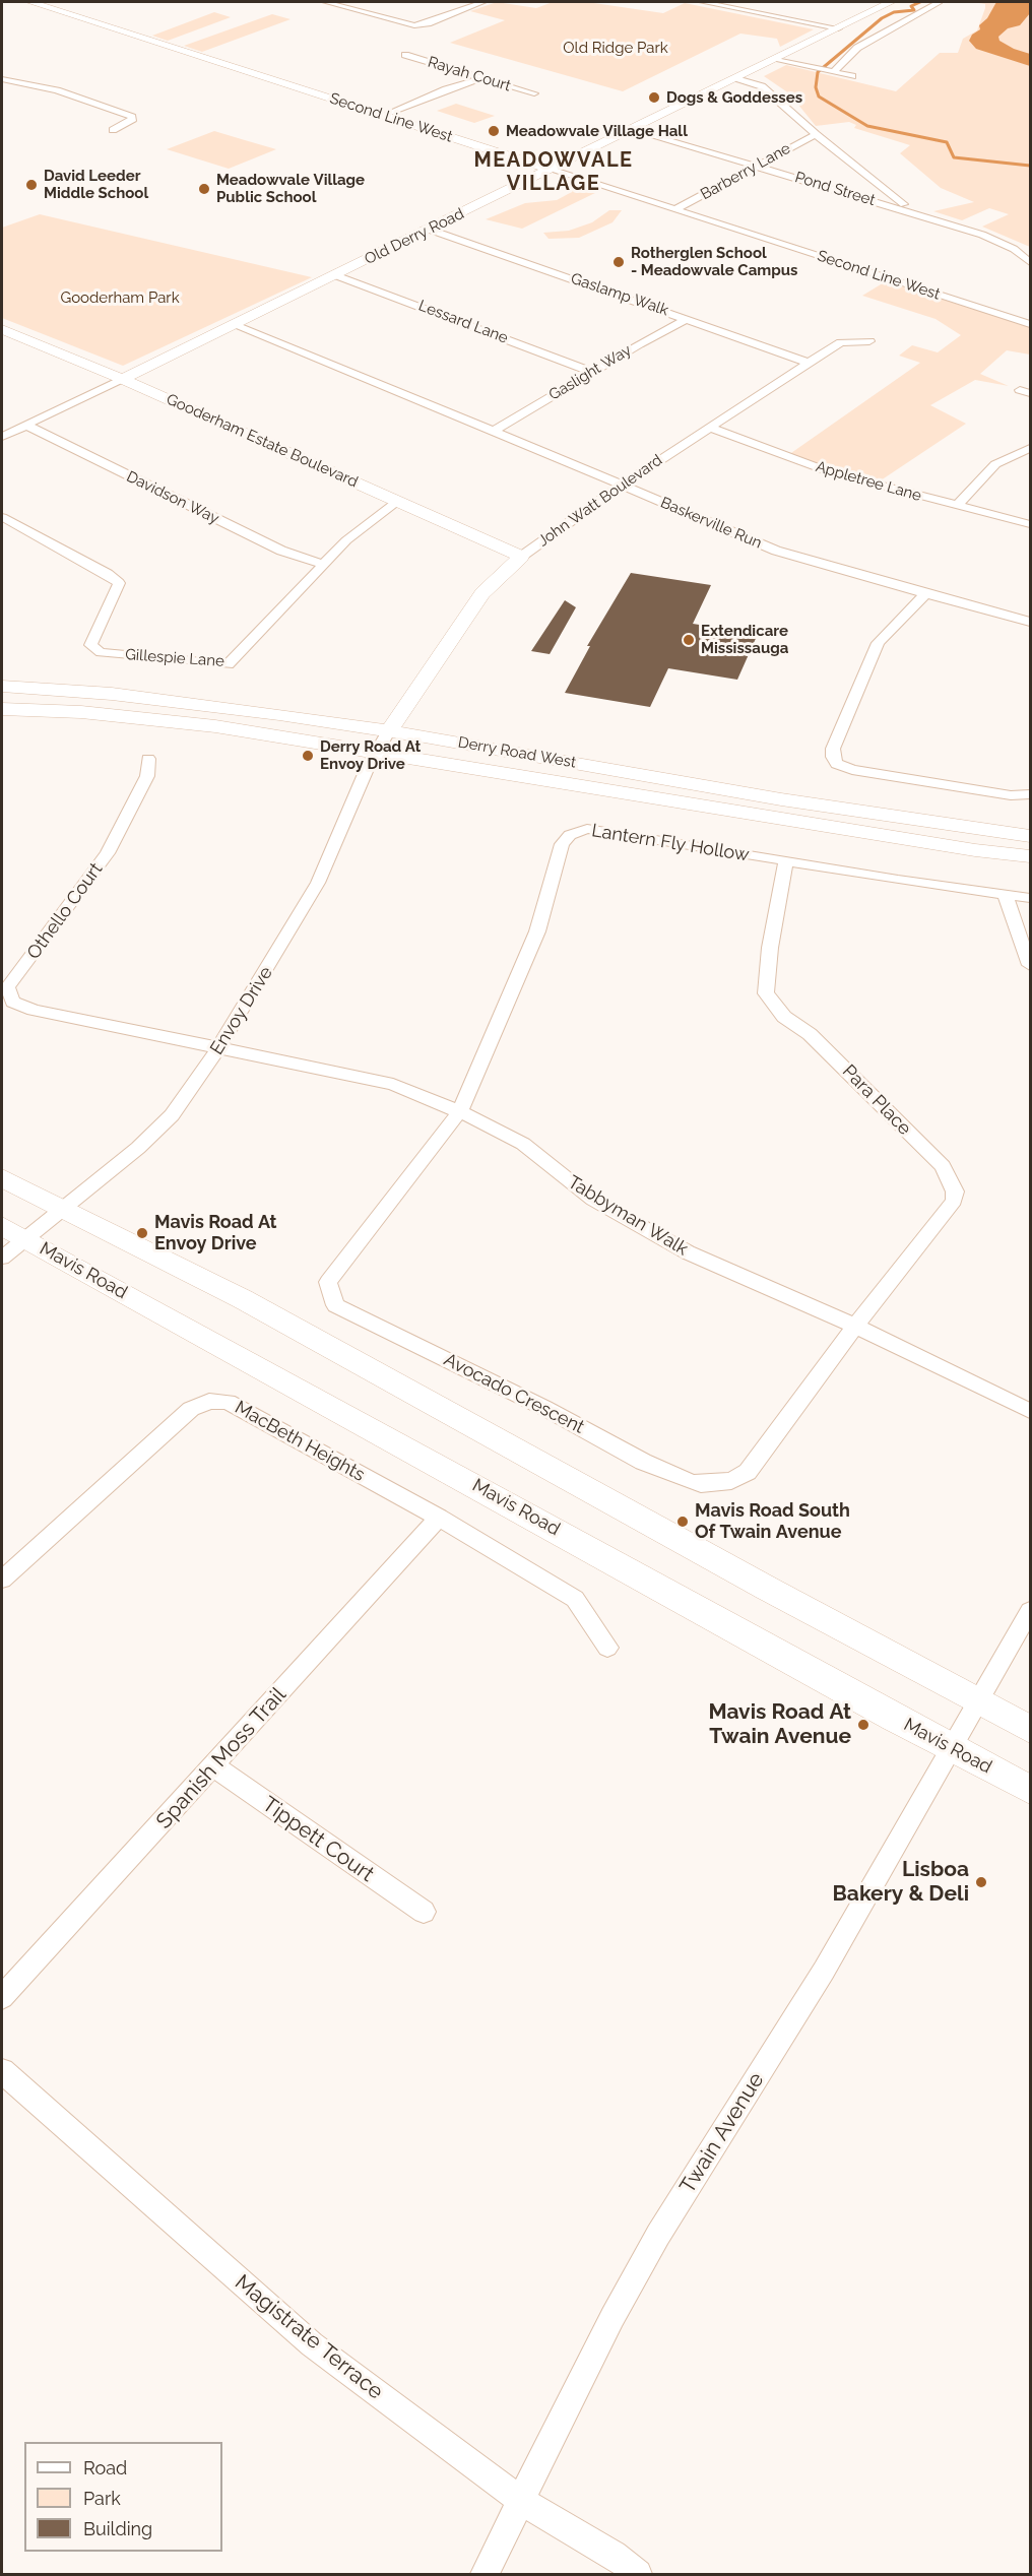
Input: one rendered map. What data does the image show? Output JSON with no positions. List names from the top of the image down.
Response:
{
  "streets": {
    "street": [
      "Rayah Court",
      "Second Line West",
      "Barberry Lane",
      "Pond Street",
      "Old Derry Road",
      "Gaslamp Walk",
      "Lessard Lane",
      "Gaslight Way",
      "Gooderham Estate Boulevard",
      "Appletree Lane",
      "Davidson Way",
      "John Watt Boulevard",
      "Baskerville Run",
      "Gillespie Lane",
      "Derry Road West",
      "Lantern Fly Hollow",
      "Othello Court",
      "Envoy Drive",
      "Para Place",
      "Tabbyman Walk",
      "Mavis Road",
      "Avocado Crescent",
      "MacBeth Heights",
      "Spanish Moss Trail",
      "Tippett Court",
      "Twain Avenue",
      "Magistrate Terrace"
    ]
  },
  "crossings": [
    ["Second Line West", "Barberry Lane"],
    ["Second Line West", "Old Derry Road"],
    ["Barberry Lane", "Pond Street"],
    ["Pond Street", "Old Derry Road"],
    ["Old Derry Road", "Gaslamp Walk"],
    ["Old Derry Road", "Lessard Lane"],
    ["Old Derry Road", "Gooderham Estate Boulevard"],
    ["Old Derry Road", "Davidson Way"],
    ["Old Derry Road", "Baskerville Run"],
    ["Gaslamp Walk", "Gaslight Way"],
    ["Gaslamp Walk", "John Watt Boulevard"],
    ["Lessard Lane", "Gaslight Way"],
    ["Gaslight Way", "Baskerville Run"],
    ["Gooderham Estate Boulevard", "John Watt Boulevard"],
    ["Gooderham Estate Boulevard", "Gillespie Lane"],
    ["Appletree Lane", "John Watt Boulevard"],
    ["Davidson Way", "Gillespie Lane"],
    ["John Watt Boulevard", "Baskerville Run"],
    ["John Watt Boulevard", "Derry Road West"],
    ["John Watt Boulevard", "Envoy Drive"],
    ["Derry Road West", "Envoy Drive"],
    ["Lantern Fly Hollow", "Para Place"],
    ["Lantern Fly Hollow", "Tabbyman Walk"],
    ["Lantern Fly Hollow", "Avocado Crescent"],
    ["Othello Court", "Envoy Drive"],
    ["Othello Court", "Tabbyman Walk"],
    ["Envoy Drive", "Tabbyman Walk"],
    ["Envoy Drive", "Mavis Road"],
    ["Para Place", "Tabbyman Walk"],
    ["Para Place", "Avocado Crescent"],
    ["Tabbyman Walk", "Avocado Crescent"],
    ["Mavis Road", "Twain Avenue"],
    ["MacBeth Heights", "Spanish Moss Trail"],
    ["Spanish Moss Trail", "Tippett Court"],
    ["Twain Avenue", "Magistrate Terrace"]
  ],
  "districts": ["MEADOWVALE VILLAGE"],
  "parks": ["Old Ridge Park", "Gooderham Park"],
  "places": [
    "Dogs & Goddesses",
    "Meadowvale Village Hall",
    "David Leeder Middle School",
    "Meadowvale Village Public School",
    "Rotherglen School - Meadowvale Campus",
    "Extendicare Mississauga",
    "Derry Road At Envoy Drive",
    "Mavis Road At Envoy Drive",
    "Mavis Road South Of Twain Avenue",
    "Mavis Road At Twain Avenue",
    "Lisboa Bakery & Deli"
  ],
  "legend": ["Road", "Park", "Building"]
}
